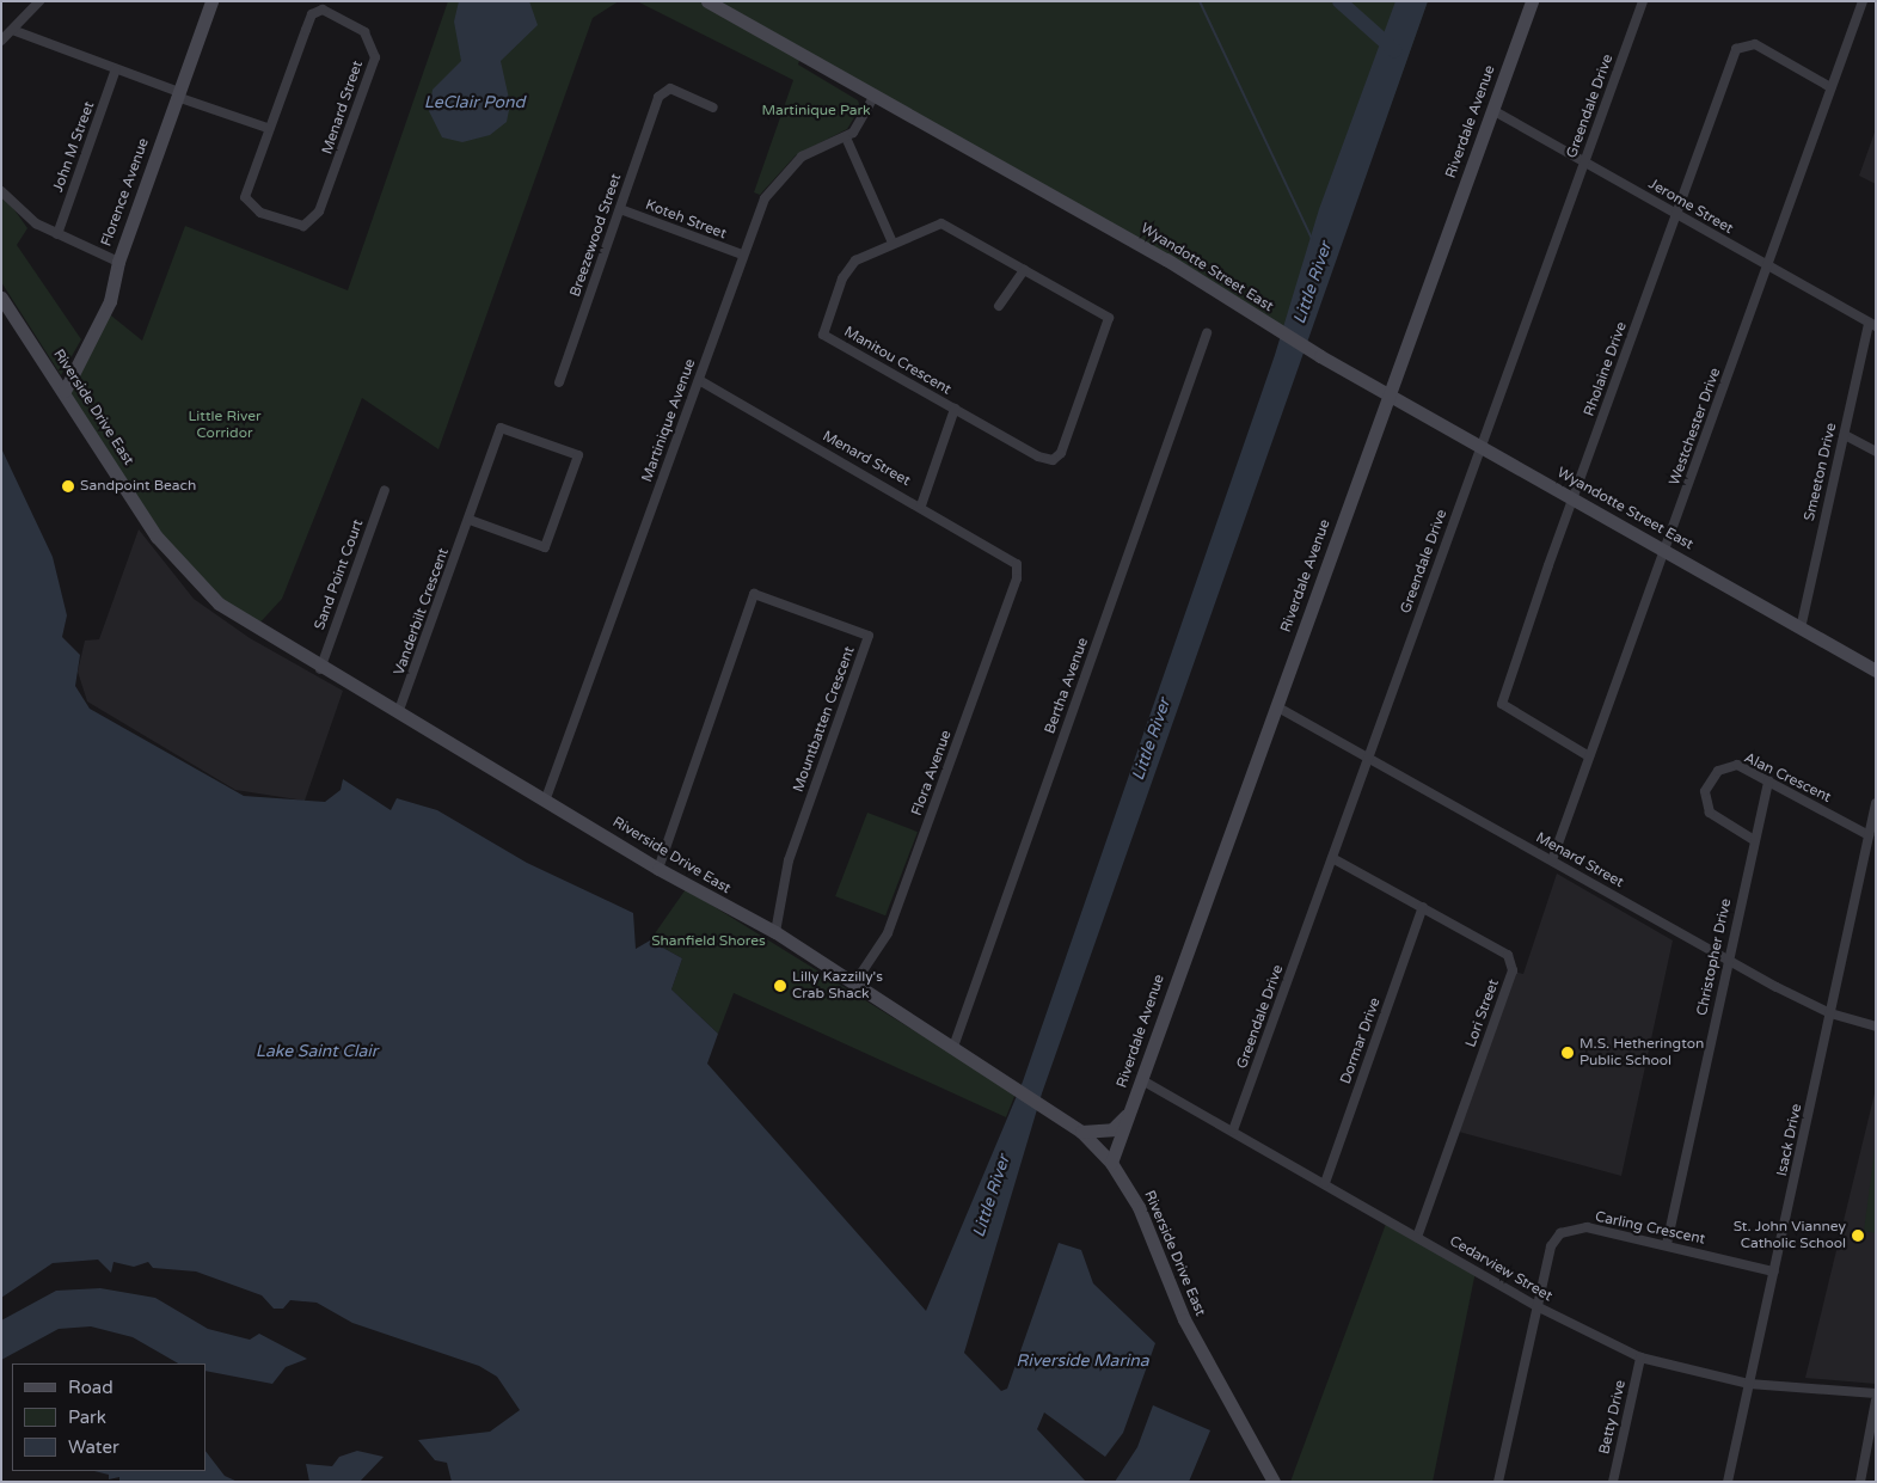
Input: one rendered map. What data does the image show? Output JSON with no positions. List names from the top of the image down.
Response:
{
  "streets": {
    "street": [
      "Greendale Drive",
      "Menard Street",
      "Riverdale Avenue",
      "John M Street",
      "Florence Avenue",
      "Jerome Street",
      "Koteh Street",
      "Breezewood Street",
      "Wyandotte Street East",
      "Manitou Crescent",
      "Rholaine Drive",
      "Riverside Drive East",
      "Martinique Avenue",
      "Westchester Drive",
      "Smeeton Drive",
      "Sand Point Court",
      "Vanderbilt Crescent",
      "Bertha Avenue",
      "Mountbatten Crescent",
      "Flora Avenue",
      "Alan Crescent",
      "Christopher Drive",
      "Lori Street",
      "Dormar Drive",
      "Isack Drive",
      "Carling Crescent",
      "Cedarview Street",
      "Betty Drive"
    ]
  },
  "crossings": [
    ["Greendale Drive", "Menard Street"],
    ["Greendale Drive", "Jerome Street"],
    ["Greendale Drive", "Wyandotte Street East"],
    ["Greendale Drive", "Lori Street"],
    ["Greendale Drive", "Cedarview Street"],
    ["Menard Street", "Riverdale Avenue"],
    ["Menard Street", "Martinique Avenue"],
    ["Menard Street", "Westchester Drive"],
    ["Menard Street", "Flora Avenue"],
    ["Menard Street", "Christopher Drive"],
    ["Menard Street", "Isack Drive"],
    ["Riverdale Avenue", "Jerome Street"],
    ["Riverdale Avenue", "Wyandotte Street East"],
    ["Riverdale Avenue", "Riverside Drive East"],
    ["Riverdale Avenue", "Cedarview Street"],
    ["Florence Avenue", "Riverside Drive East"],
    ["Jerome Street", "Rholaine Drive"],
    ["Jerome Street", "Westchester Drive"],
    ["Jerome Street", "Smeeton Drive"],
    ["Koteh Street", "Breezewood Street"],
    ["Koteh Street", "Martinique Avenue"],
    ["Wyandotte Street East", "Rholaine Drive"],
    ["Wyandotte Street East", "Westchester Drive"],
    ["Wyandotte Street East", "Smeeton Drive"],
    ["Rholaine Drive", "Westchester Drive"],
    ["Riverside Drive East", "Martinique Avenue"],
    ["Riverside Drive East", "Sand Point Court"],
    ["Riverside Drive East", "Vanderbilt Crescent"],
    ["Riverside Drive East", "Bertha Avenue"],
    ["Riverside Drive East", "Mountbatten Crescent"],
    ["Riverside Drive East", "Flora Avenue"],
    ["Alan Crescent", "Christopher Drive"],
    ["Alan Crescent", "Isack Drive"],
    ["Christopher Drive", "Carling Crescent"],
    ["Lori Street", "Dormar Drive"],
    ["Lori Street", "Cedarview Street"],
    ["Dormar Drive", "Cedarview Street"],
    ["Isack Drive", "Carling Crescent"],
    ["Isack Drive", "Cedarview Street"],
    ["Carling Crescent", "Cedarview Street"],
    ["Cedarview Street", "Betty Drive"]
  ],
  "water": [
    "LeClair Pond",
    "Little River",
    "Lake Saint Clair",
    "Riverside Marina"
  ],
  "parks": ["Martinique Park", "Little River Corridor", "Shanfield Shores"],
  "places": [
    "Sandpoint Beach",
    "Lilly Kazzilly's Crab Shack",
    "M.S. Hetherington Public School",
    "St. John Vianney Catholic School"
  ],
  "legend": ["Road", "Park", "Water"]
}
